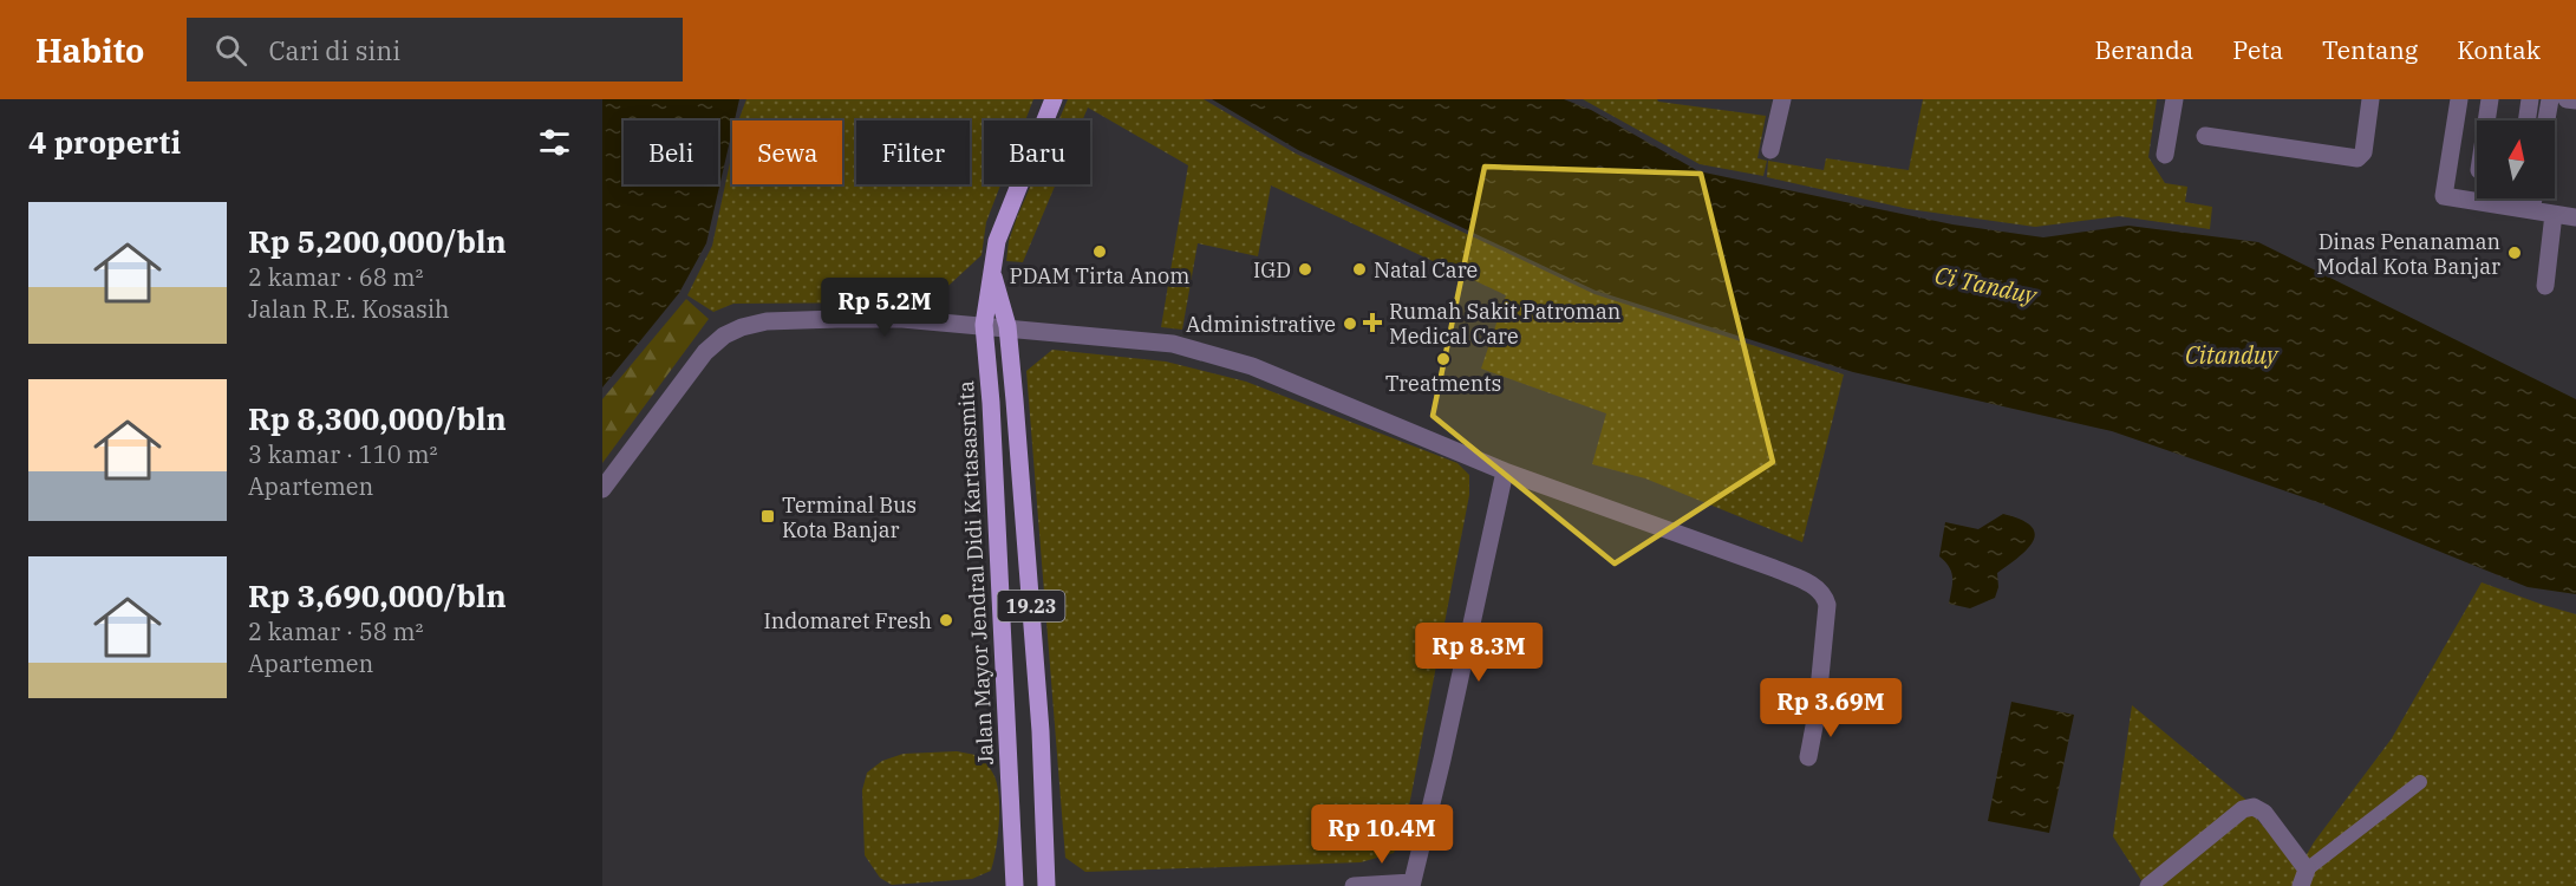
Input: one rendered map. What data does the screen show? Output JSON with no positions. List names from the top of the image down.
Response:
{
  "streets": {
    "main road": ["Jalan Mayor Jendral Didi Kartasasmita", "19.23"]
  },
  "crossings": [
    ["Jalan Mayor Jendral Didi Kartasasmita", "19.23"]
  ],
  "water": ["Ci Tanduy", "Citanduy"],
  "places": {
    "other": [
      "PDAM Tirta Anom",
      "Dinas Penanaman Modal Kota Banjar",
      "IGD",
      "Natal Care",
      "Administrative",
      "Treatments",
      "Indomaret Fresh"
    ],
    "health": ["Rumah Sakit Patroman Medical Care"],
    "transit": ["Terminal Bus Kota Banjar"]
  },
  "north": "top",
  "page": {
    "header": "Habito",
    "search": "Cari di sini",
    "nav": [
      "Beranda",
      "Peta",
      "Tentang",
      "Kontak"
    ],
    "heading": "4 properti",
    "chip": [
      "Beli",
      "Sewa",
      "Filter",
      "Baru"
    ],
    "list": [
      {
        "name": "Rp 5,200,000/bln",
        "note": "2 kamar · 68 m² · Jalan R.E. Kosasih"
      },
      {
        "name": "Rp 8,300,000/bln",
        "note": "3 kamar · 110 m² · Apartemen"
      },
      {
        "name": "Rp 3,690,000/bln",
        "note": "2 kamar · 58 m² · Apartemen"
      }
    ],
    "price": [
      "Rp 5.2M",
      "Rp 8.3M",
      "Rp 3.69M",
      "Rp 10.4M"
    ]
  }
}
